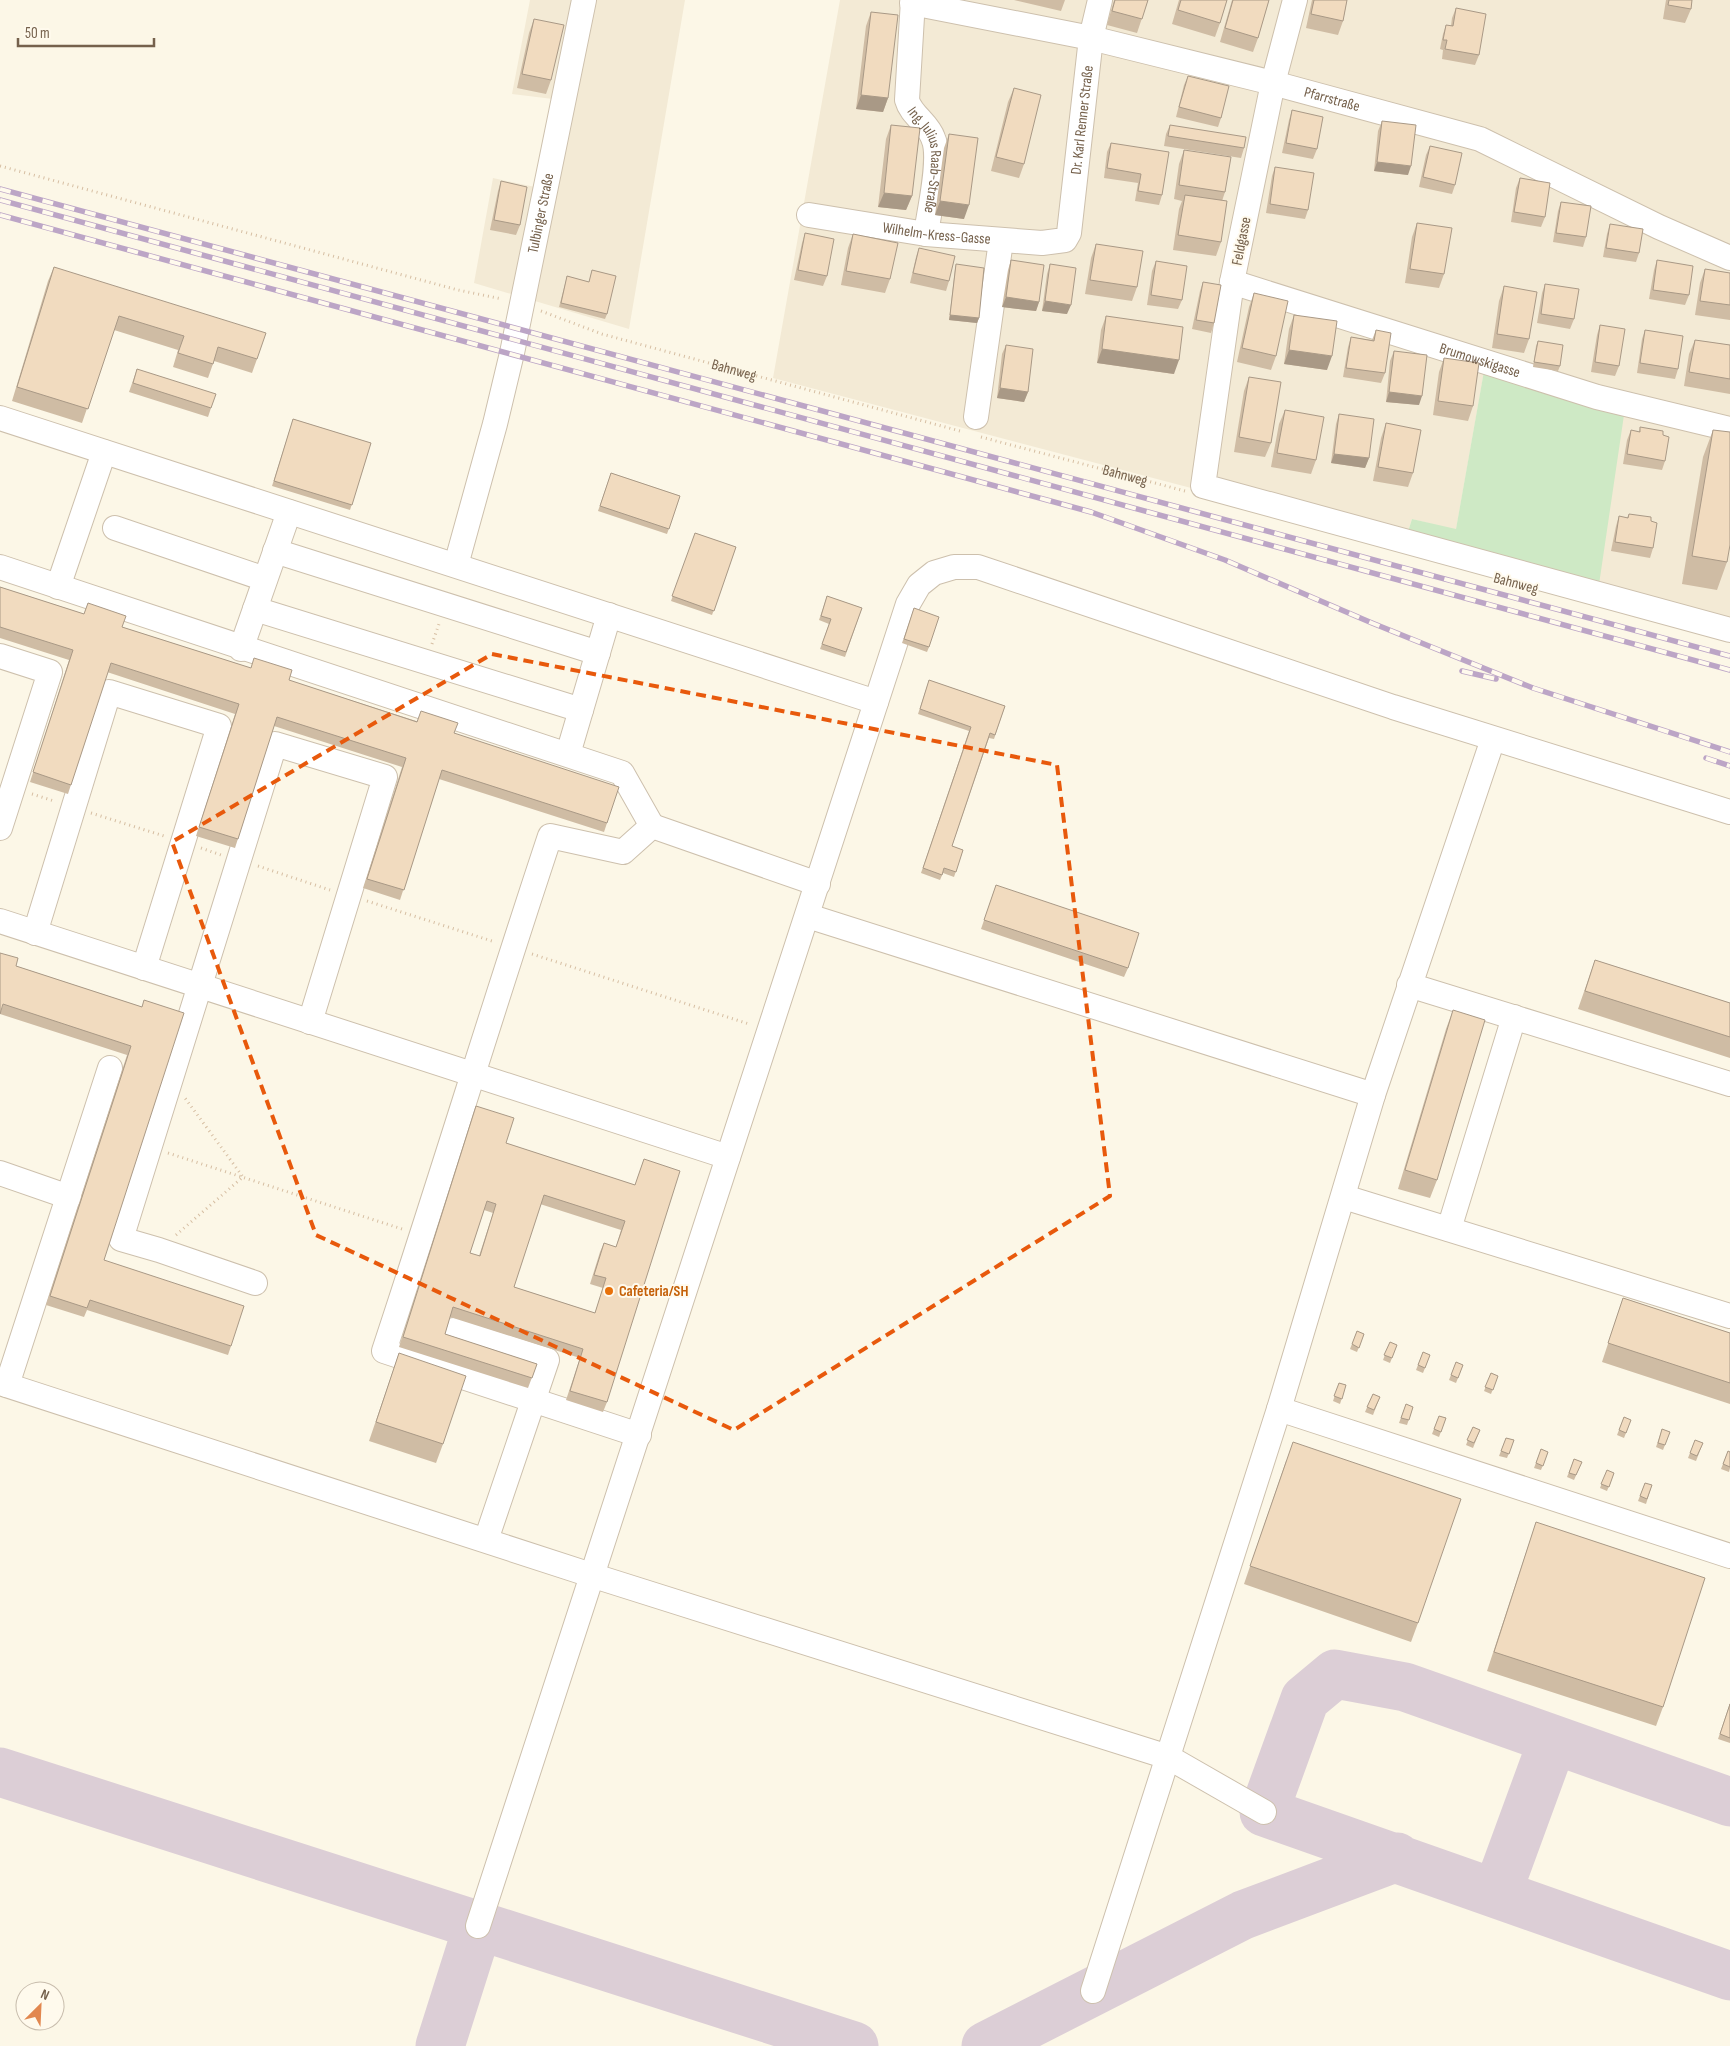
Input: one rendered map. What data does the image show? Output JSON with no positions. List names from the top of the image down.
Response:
{
  "streets": {
    "street": [
      "Pfarrstraße",
      "Dr. Karl Renner Straße",
      "Ing. Julius Raab-Straße",
      "Tulbinger Straße",
      "Wilhelm-Kress-Gasse",
      "Feldgasse",
      "Brumowskigasse",
      "Bahnweg"
    ]
  },
  "crossings": [
    ["Pfarrstraße", "Dr. Karl Renner Straße"],
    ["Pfarrstraße", "Ing. Julius Raab-Straße"],
    ["Pfarrstraße", "Feldgasse"],
    ["Dr. Karl Renner Straße", "Wilhelm-Kress-Gasse"],
    ["Ing. Julius Raab-Straße", "Wilhelm-Kress-Gasse"],
    ["Tulbinger Straße", "Bahnweg"],
    ["Feldgasse", "Brumowskigasse"],
    ["Feldgasse", "Bahnweg"]
  ],
  "places": ["Cafeteria/SH"],
  "scale_bar": "50 m",
  "north": "top right"
}
